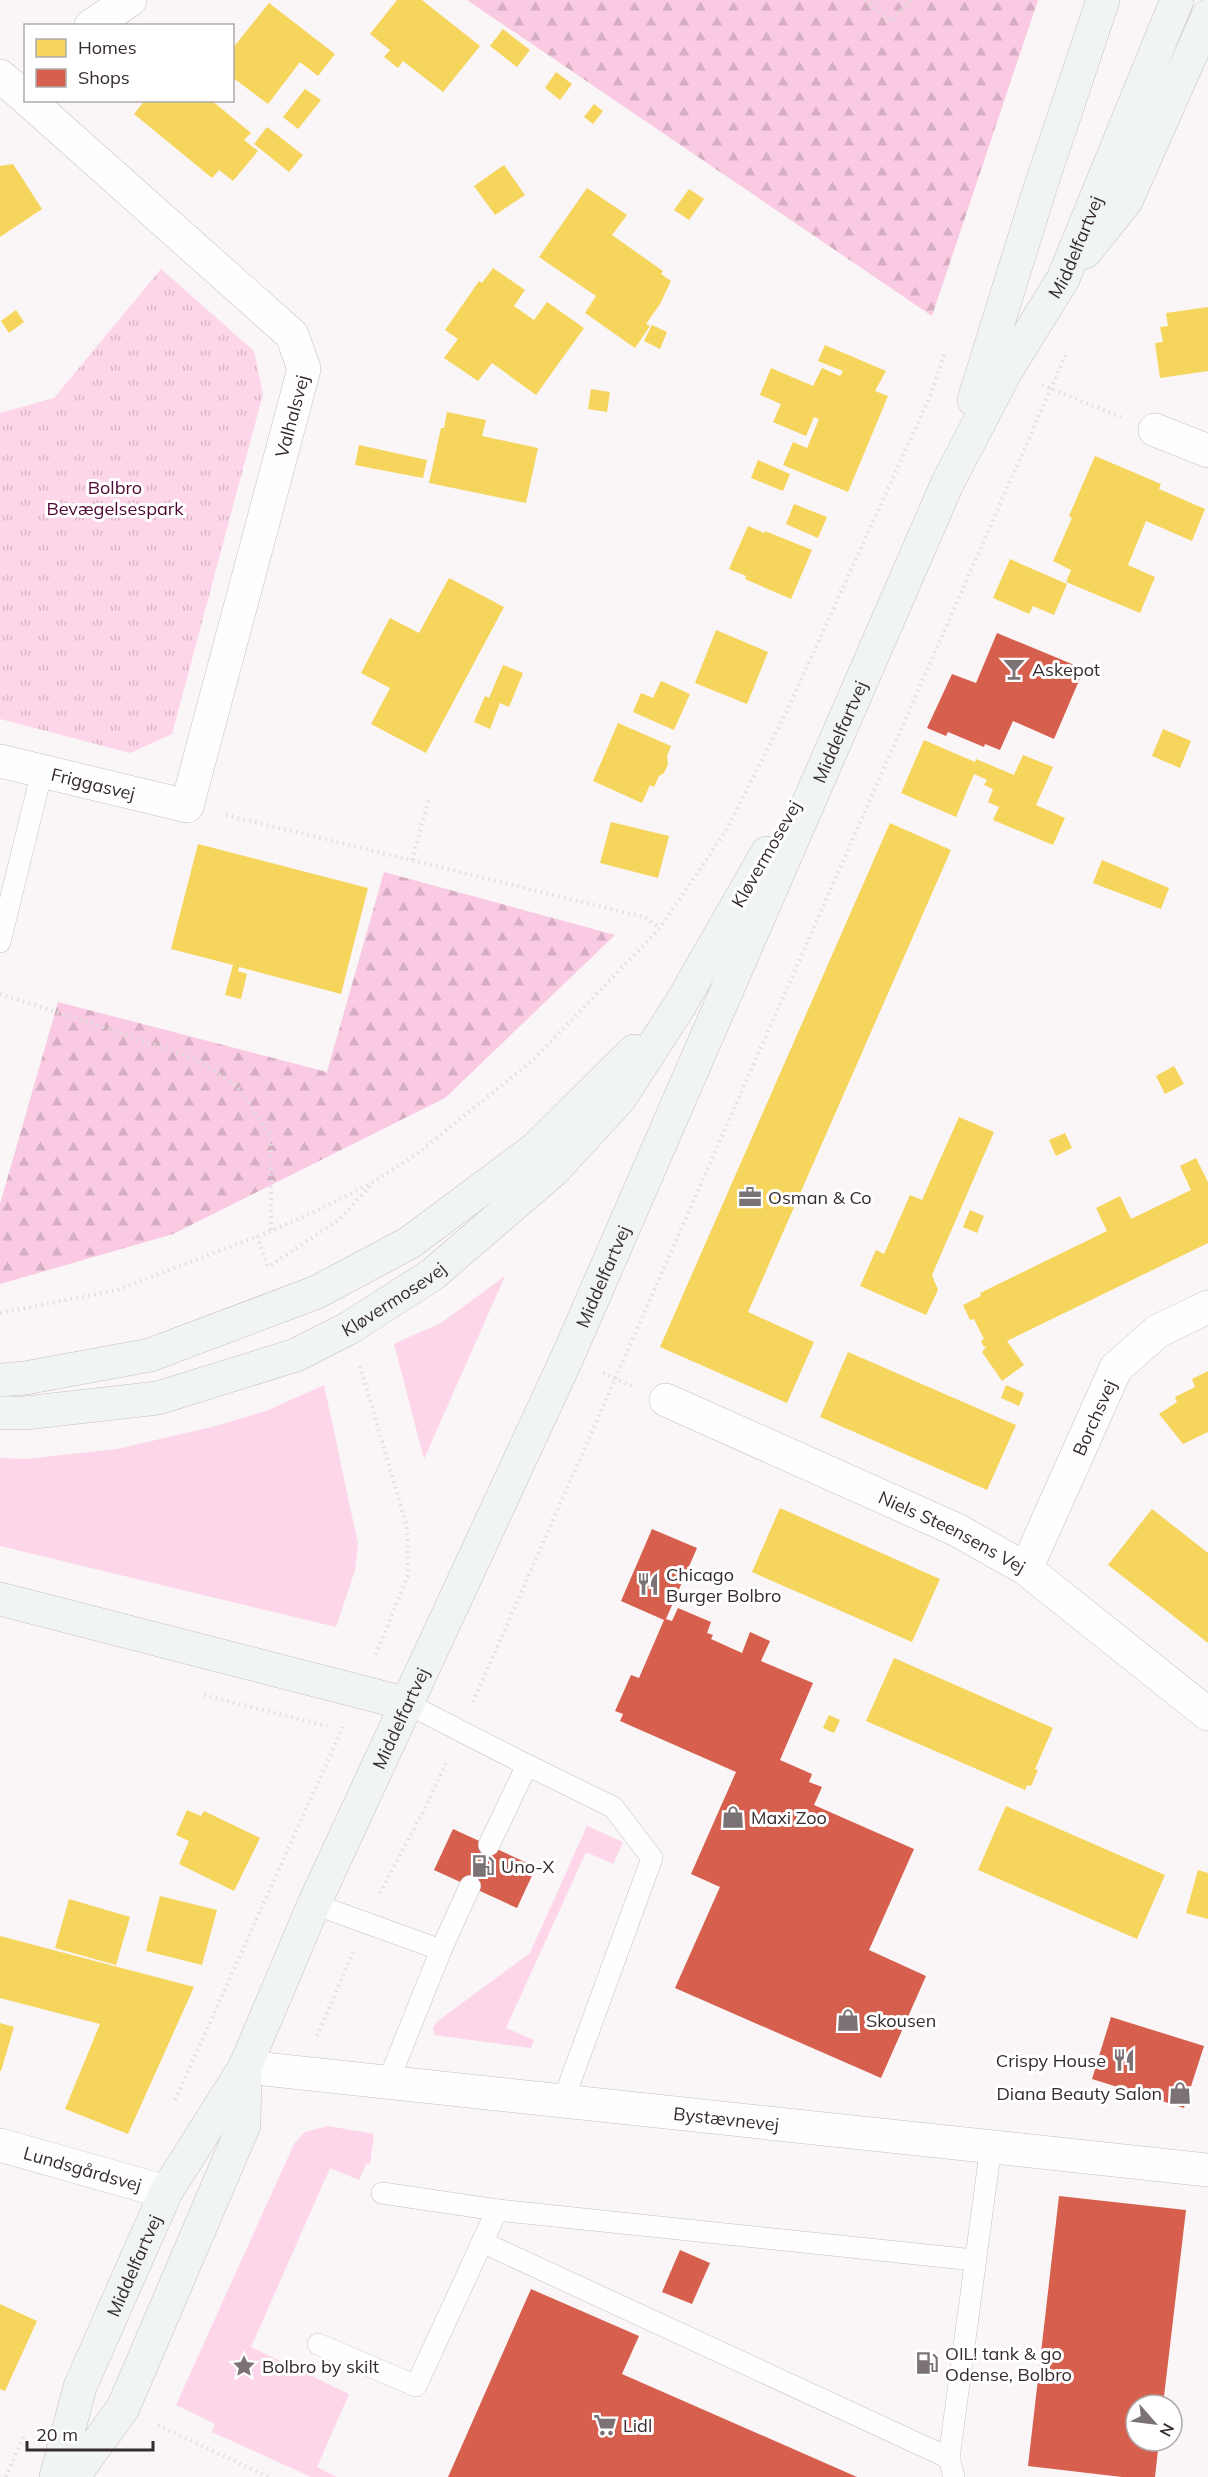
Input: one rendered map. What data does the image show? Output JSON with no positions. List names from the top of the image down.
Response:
{
  "streets": {
    "main road": ["Middelfartvej", "Kløvermosevej"],
    "street": [
      "Valhalsvej",
      "Friggasvej",
      "Borchsvej",
      "Niels Steensens Vej",
      "Bystævnevej",
      "Lundsgårdsvej"
    ]
  },
  "crossings": [
    ["Middelfartvej", "Kløvermosevej"],
    ["Middelfartvej", "Bystævnevej"],
    ["Middelfartvej", "Lundsgårdsvej"],
    ["Valhalsvej", "Friggasvej"],
    ["Borchsvej", "Niels Steensens Vej"]
  ],
  "parks": ["Bolbro Bevægelsespark"],
  "places": {
    "bar": ["Askepot"],
    "office": ["Osman & Co"],
    "restaurant": ["Chicago Burger Bolbro", "Crispy House"],
    "shop": ["Maxi Zoo", "Skousen", "Diana Beauty Salon"],
    "fuel station": ["Uno-X", "OIL! tank & go Odense, Bolbro"],
    "place": ["Bolbro by skilt"],
    "supermarket": ["Lidl"]
  },
  "legend": ["Homes", "Shops"],
  "scale_bar": "20 m",
  "north": "bottom right"
}
